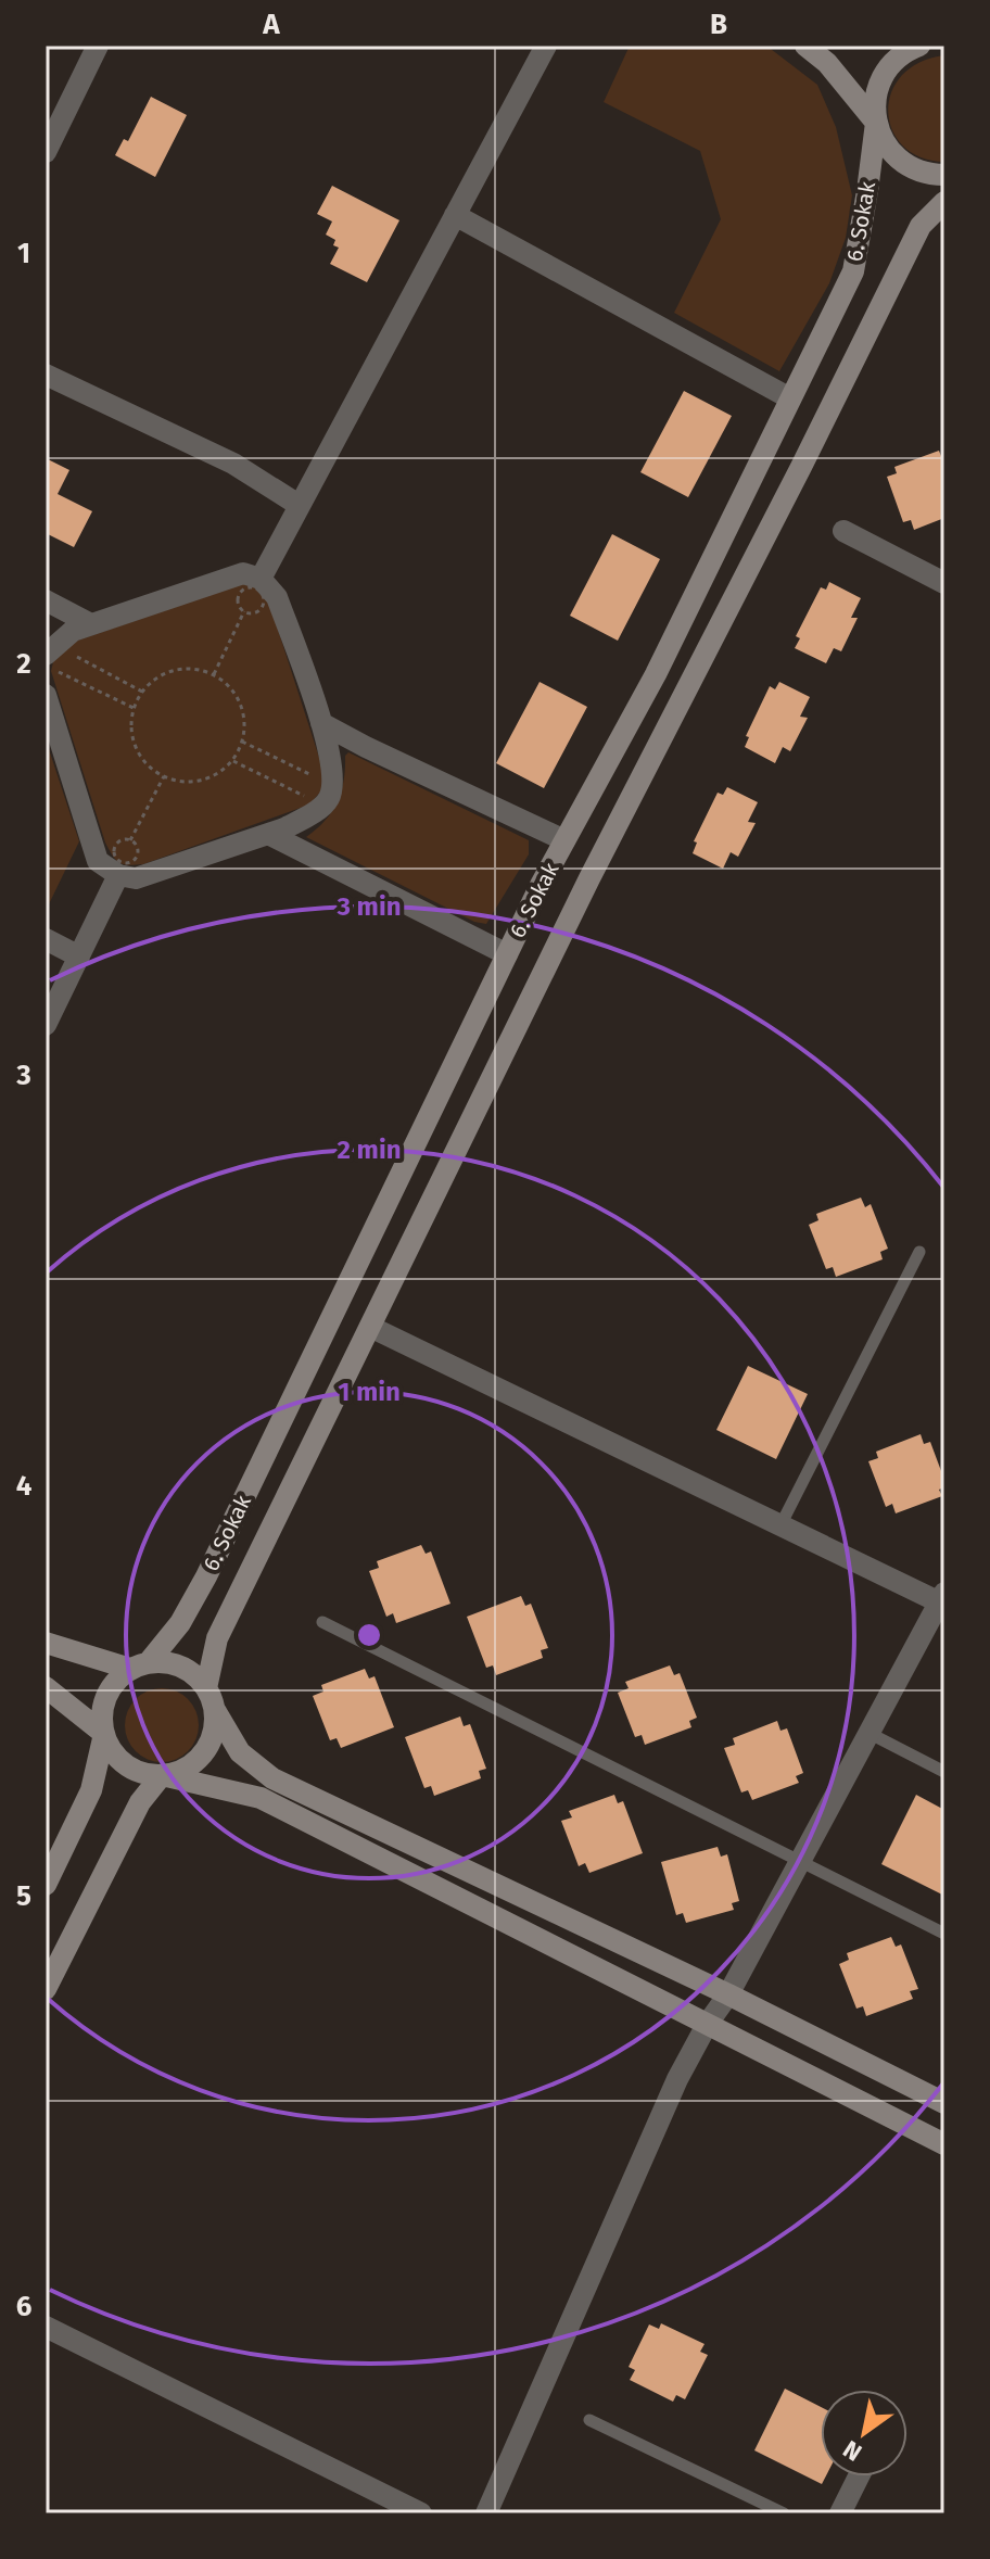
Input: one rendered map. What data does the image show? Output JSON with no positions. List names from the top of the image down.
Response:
{
  "streets": {
    "street": ["6. Sokak"]
  },
  "north": "bottom left",
  "grid": {
    "columns": ["A", "B"],
    "rows": [
      "1",
      "2",
      "3",
      "4",
      "5",
      "6"
    ]
  },
  "rings": ["3 min", "2 min", "1 min"]
}
